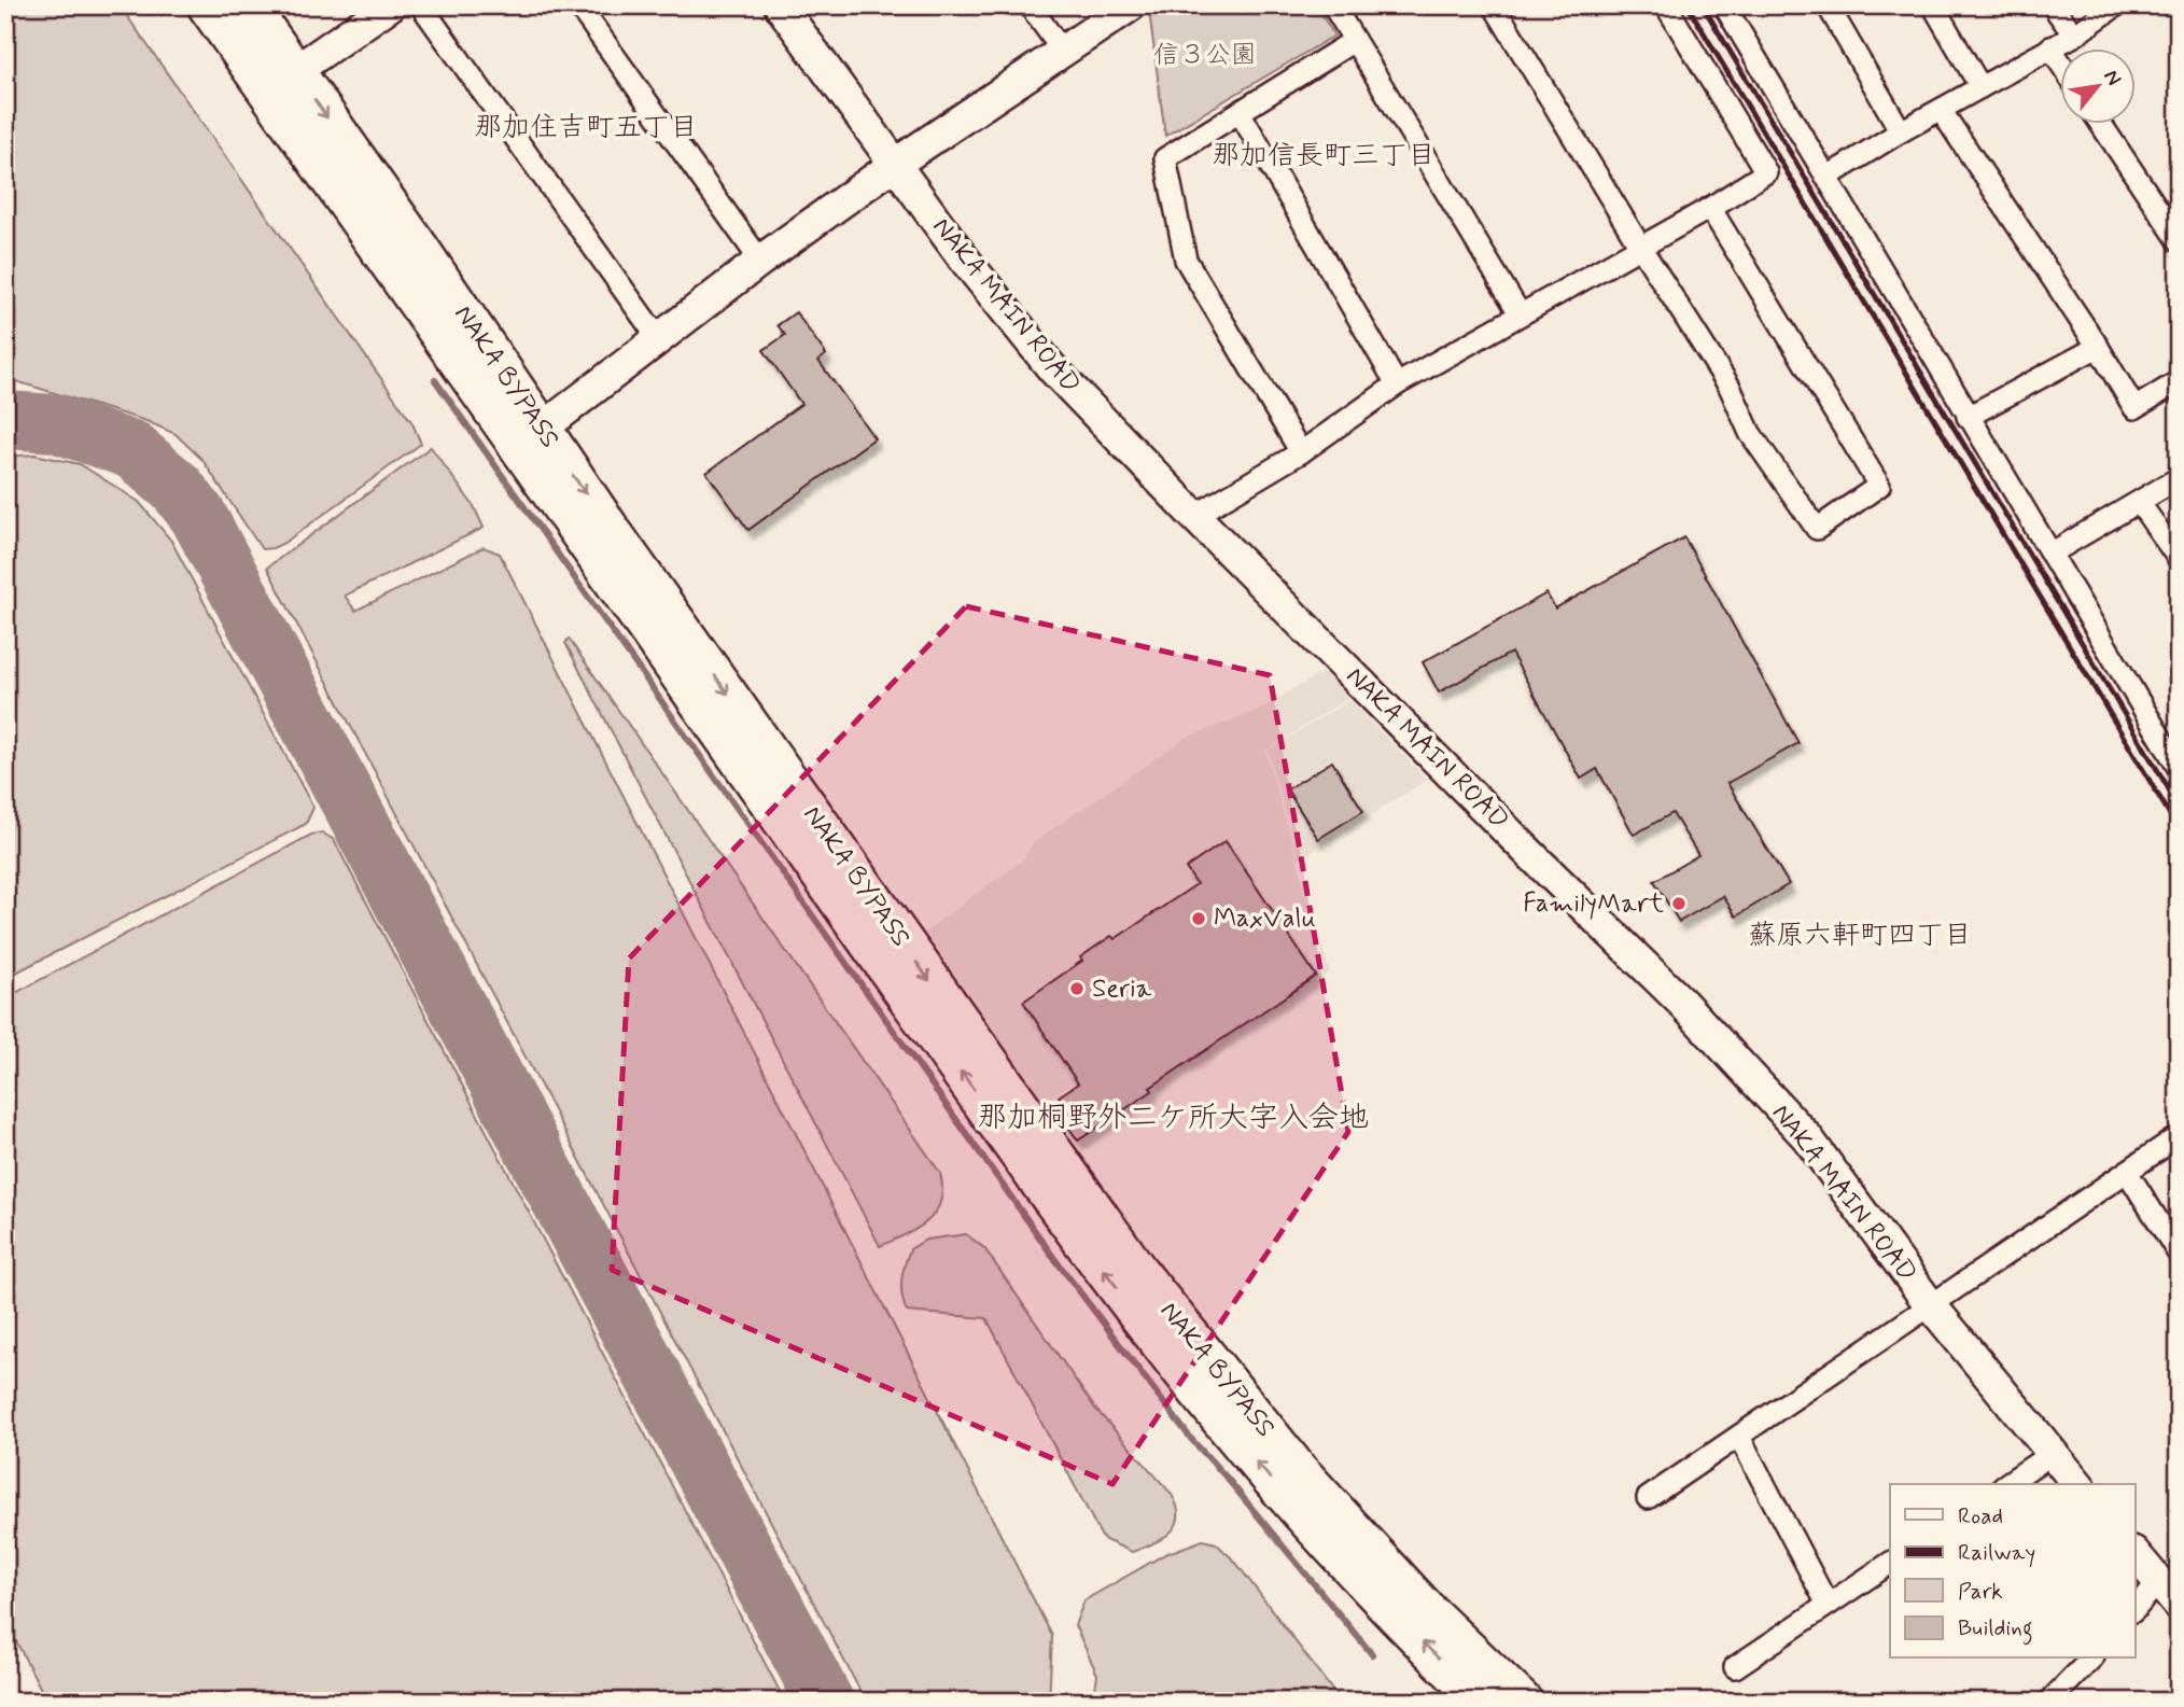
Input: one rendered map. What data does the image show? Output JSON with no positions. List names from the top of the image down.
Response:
{
  "streets": {
    "highway": ["NAKA BYPASS"],
    "street": ["NAKA MAIN ROAD"]
  },
  "districts": [
    "那加住吉町五丁目",
    "那加信長町三丁目",
    "蘇原六軒町四丁目",
    "那加桐野外二ケ所大字入会地"
  ],
  "parks": ["信３公園"],
  "places": ["FamilyMart", "MaxValu", "Seria"],
  "legend": [
    "Road",
    "Railway",
    "Park",
    "Building"
  ],
  "north": "top right"
}
